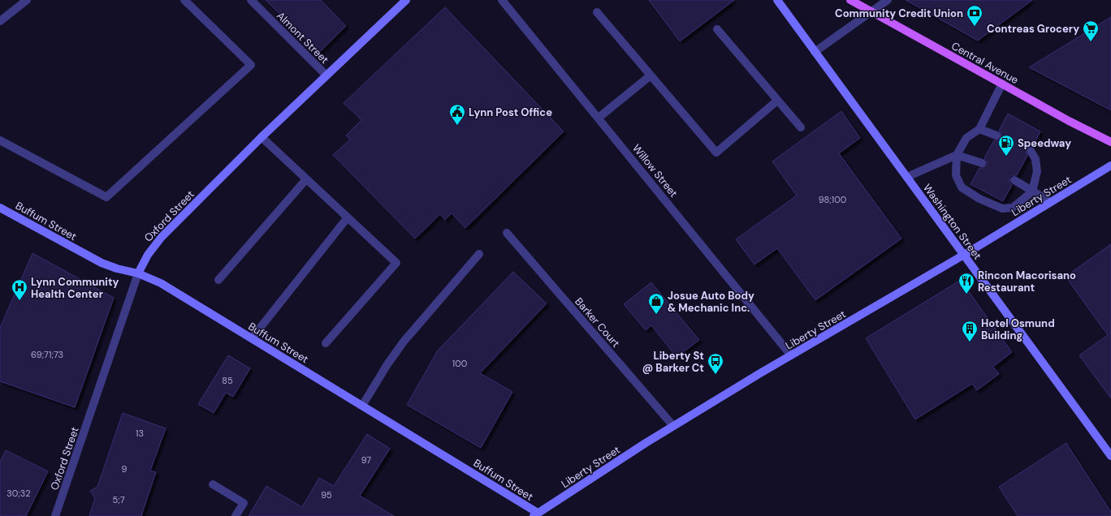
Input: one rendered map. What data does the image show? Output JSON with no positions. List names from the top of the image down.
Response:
{
  "streets": {
    "main road": [
      "Central Avenue",
      "Liberty Street",
      "Oxford Street",
      "Buffum Street",
      "Washington Street"
    ],
    "street": ["Almont Street", "Willow Street", "Barker Court"]
  },
  "crossings": [
    ["Almont Street", "Oxford Street"],
    ["Willow Street", "Liberty Street"],
    ["Liberty Street", "Buffum Street"],
    ["Liberty Street", "Washington Street"],
    ["Liberty Street", "Barker Court"],
    ["Oxford Street", "Buffum Street"]
  ],
  "places": {
    "bank": ["Community Credit Union"],
    "supermarket": ["Contreas Grocery"],
    "public building": ["Lynn Post Office"],
    "fuel station": ["Speedway"],
    "restaurant": ["Rincon Macorisano Restaurant"],
    "hospital": ["Lynn Community Health Center"],
    "shop": ["Josue Auto Body & Mechanic Inc."],
    "building": ["Hotel Osmund Building"],
    "bus stop": ["Liberty St @ Barker Ct"]
  },
  "house_numbers": [
    "98;100",
    "69;71;73",
    "100",
    "85",
    "13",
    "97",
    "9",
    "30;32",
    "95",
    "5;7"
  ]
}
